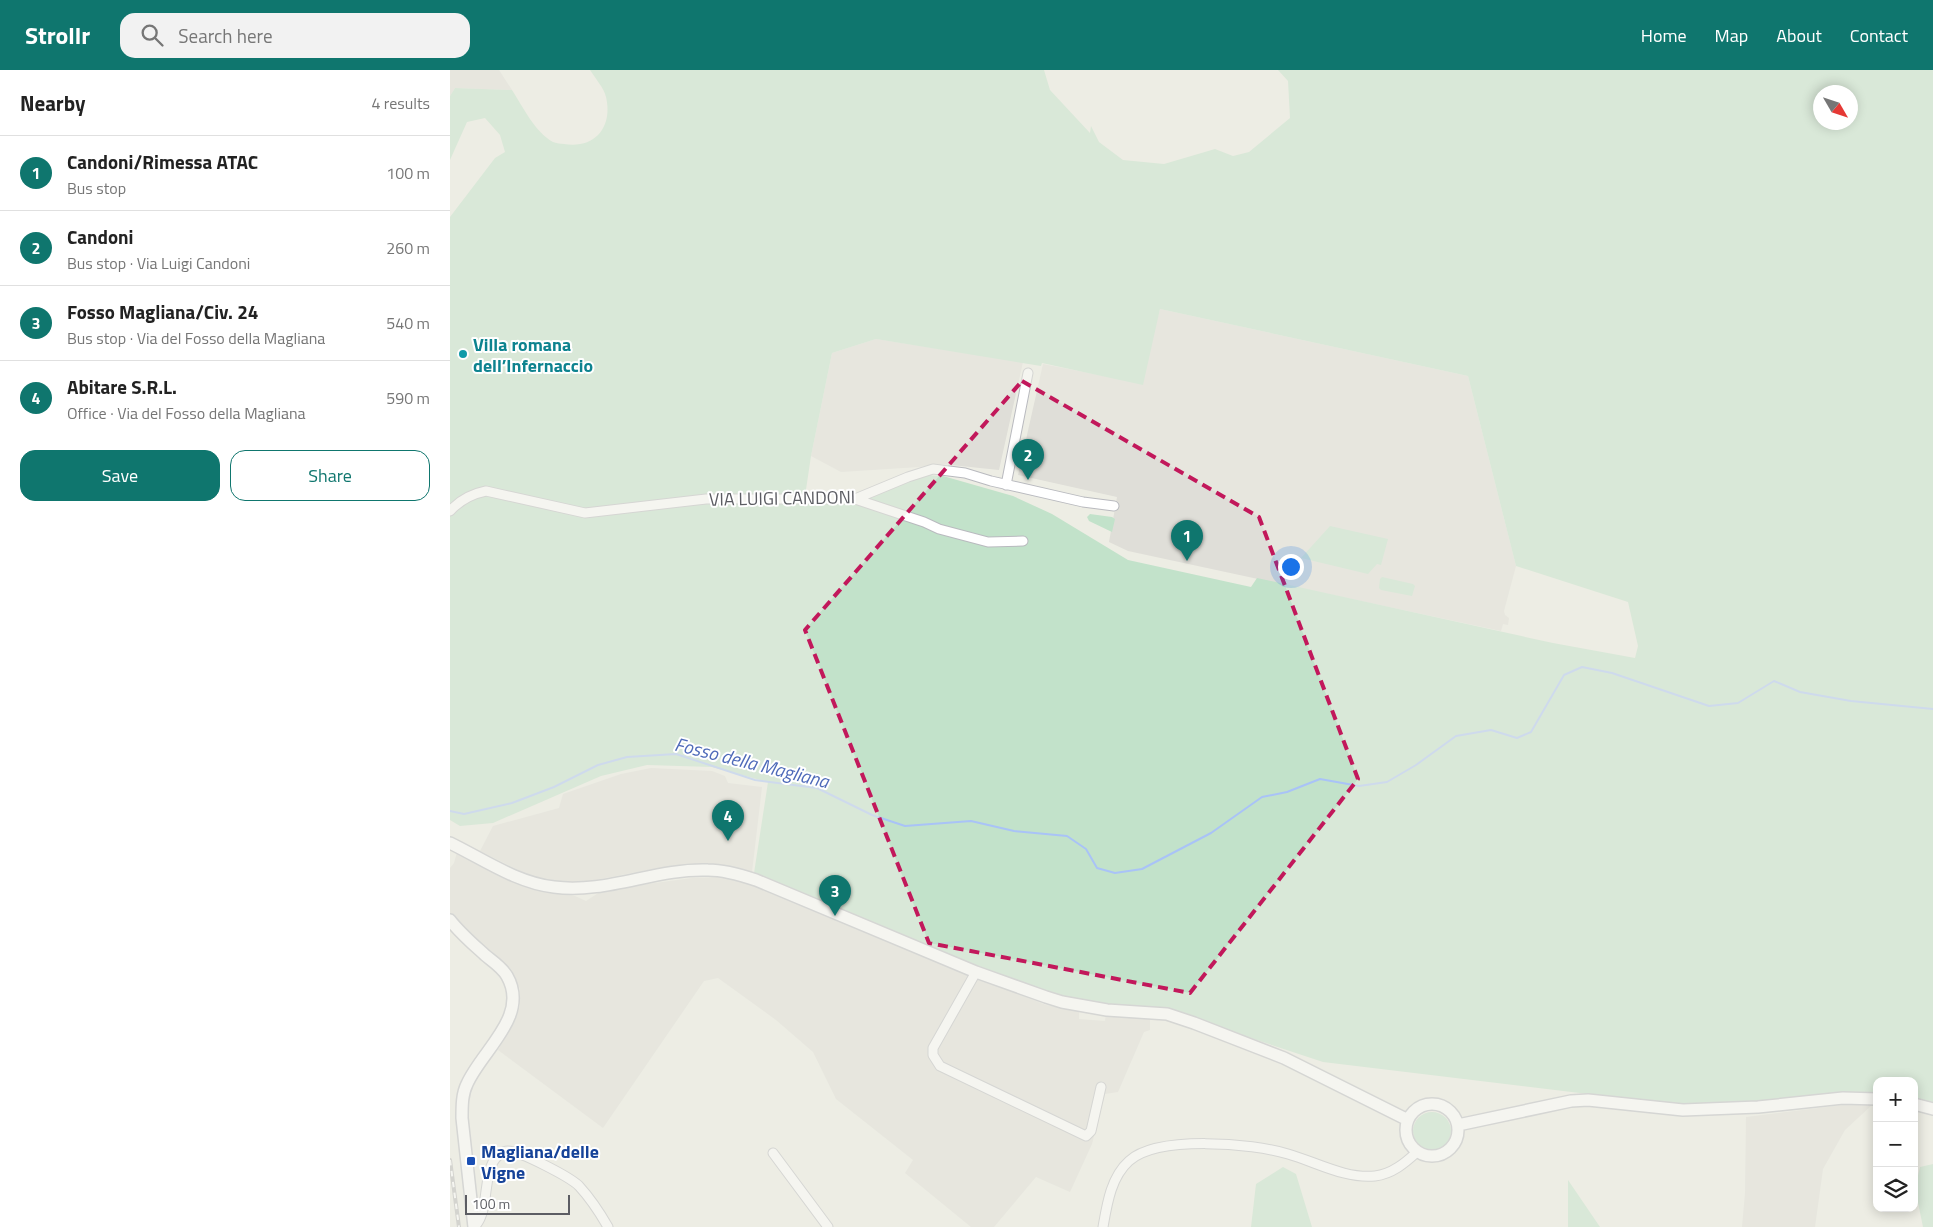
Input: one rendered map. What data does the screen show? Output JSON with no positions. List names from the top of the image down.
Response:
{
  "streets": {
    "street": ["VIA LUIGI CANDONI"]
  },
  "water": ["Fosso della Magliana"],
  "places": {
    "other": ["Villa romana dell’Infernaccio"],
    "transit": ["Magliana/delle Vigne"]
  },
  "scale_bar": "100 m",
  "north": "bottom right",
  "page": {
    "header": "Strollr",
    "search": "Search here",
    "nav": [
      "Home",
      "Map",
      "About",
      "Contact"
    ],
    "heading": ["Nearby", "4 results"],
    "list": [
      {
        "mark": "1",
        "name": "Candoni/Rimessa ATAC",
        "note": "Bus stop",
        "value": "100 m"
      },
      {
        "mark": "2",
        "name": "Candoni",
        "note": "Bus stop · Via Luigi Candoni",
        "value": "260 m"
      },
      {
        "mark": "3",
        "name": "Fosso Magliana/Civ. 24",
        "note": "Bus stop · Via del Fosso della Magliana",
        "value": "540 m"
      },
      {
        "mark": "4",
        "name": "Abitare S.R.L.",
        "note": "Office · Via del Fosso della Magliana",
        "value": "590 m"
      }
    ],
    "buttons": ["Save", "Share"],
    "pins": [
      "2",
      "1",
      "4",
      "3"
    ],
    "map_buttons": ["+", "−"],
    "scale": "100 m"
  }
}
